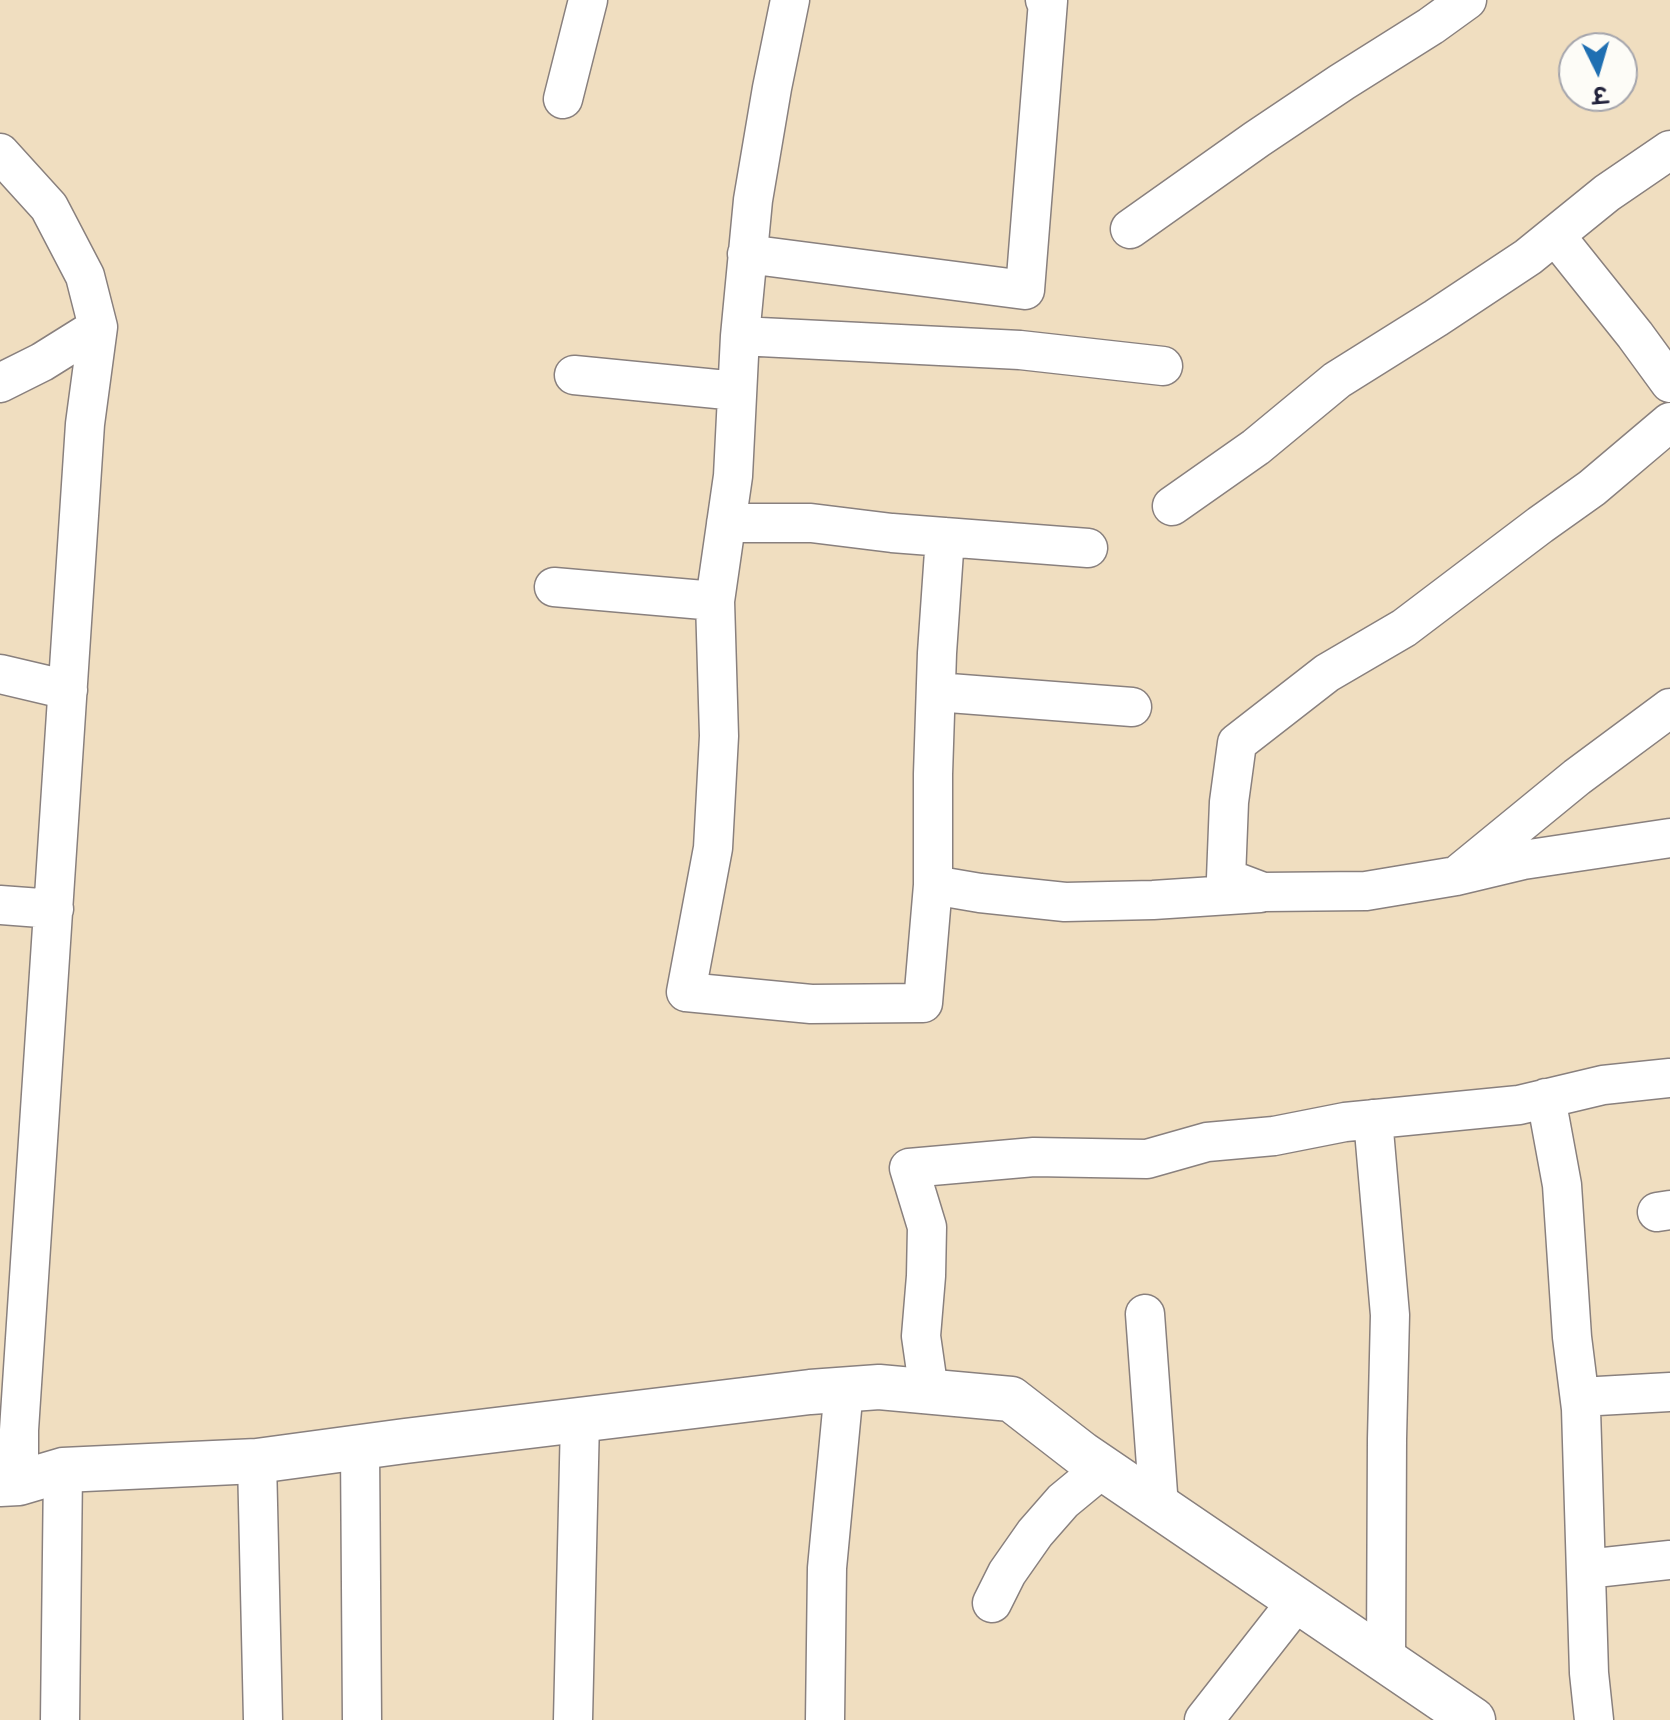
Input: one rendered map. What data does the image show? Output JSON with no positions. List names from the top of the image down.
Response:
{
  "north": "bottom"
}
